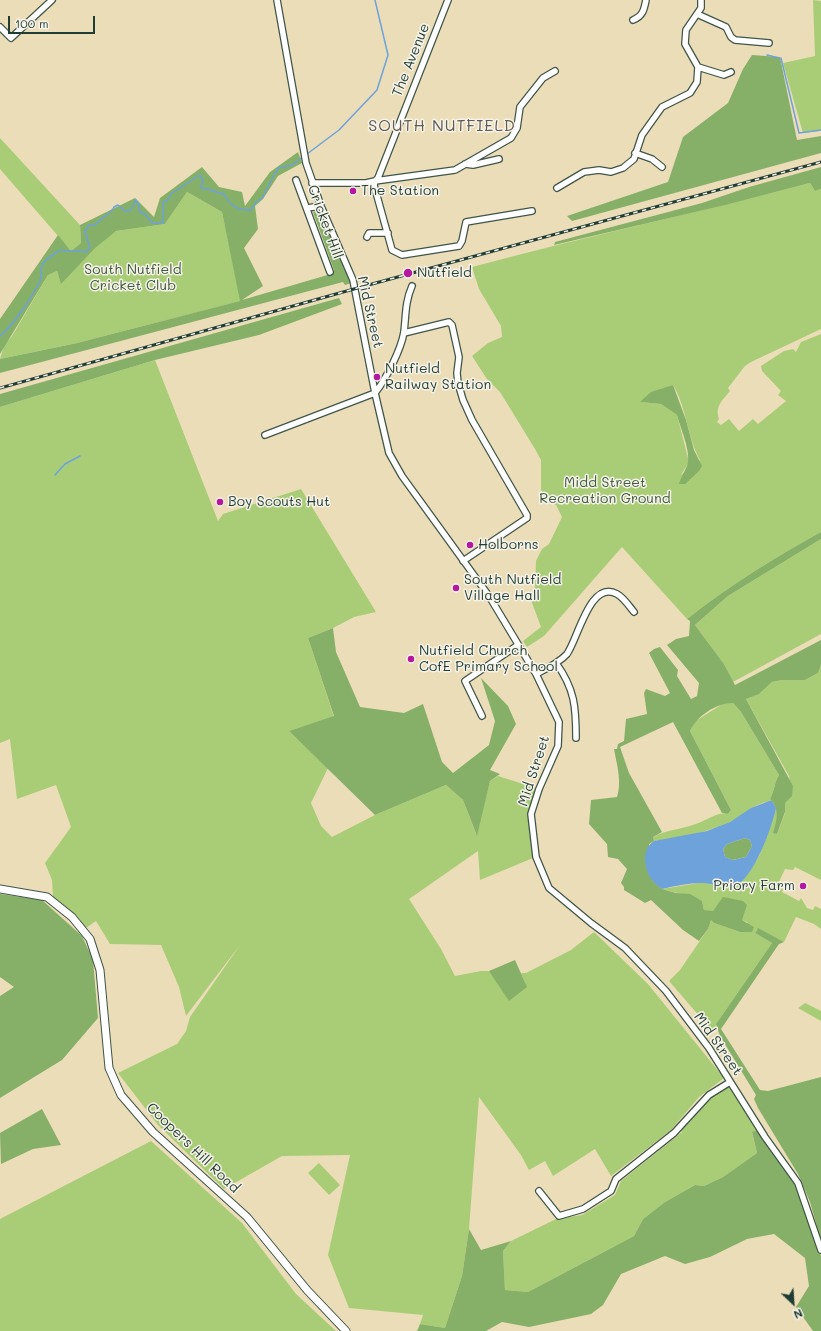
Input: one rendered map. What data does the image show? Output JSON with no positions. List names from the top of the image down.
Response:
{
  "streets": {
    "street": [
      "The Avenue",
      "Cricket Hill",
      "Mid Street",
      "Coopers Hill Road"
    ]
  },
  "districts": ["SOUTH NUTFIELD"],
  "parks": ["South Nutfield Cricket Club", "Midd Street Recreation Ground"],
  "places": [
    "The Station",
    "Nutfield",
    "Nutfield Railway Station",
    "Boy Scouts Hut",
    "Holborns",
    "South Nutfield Village Hall",
    "Nutfield Church CofE Primary School",
    "Priory Farm"
  ],
  "scale_bar": "100 m",
  "north": "bottom right"
}
